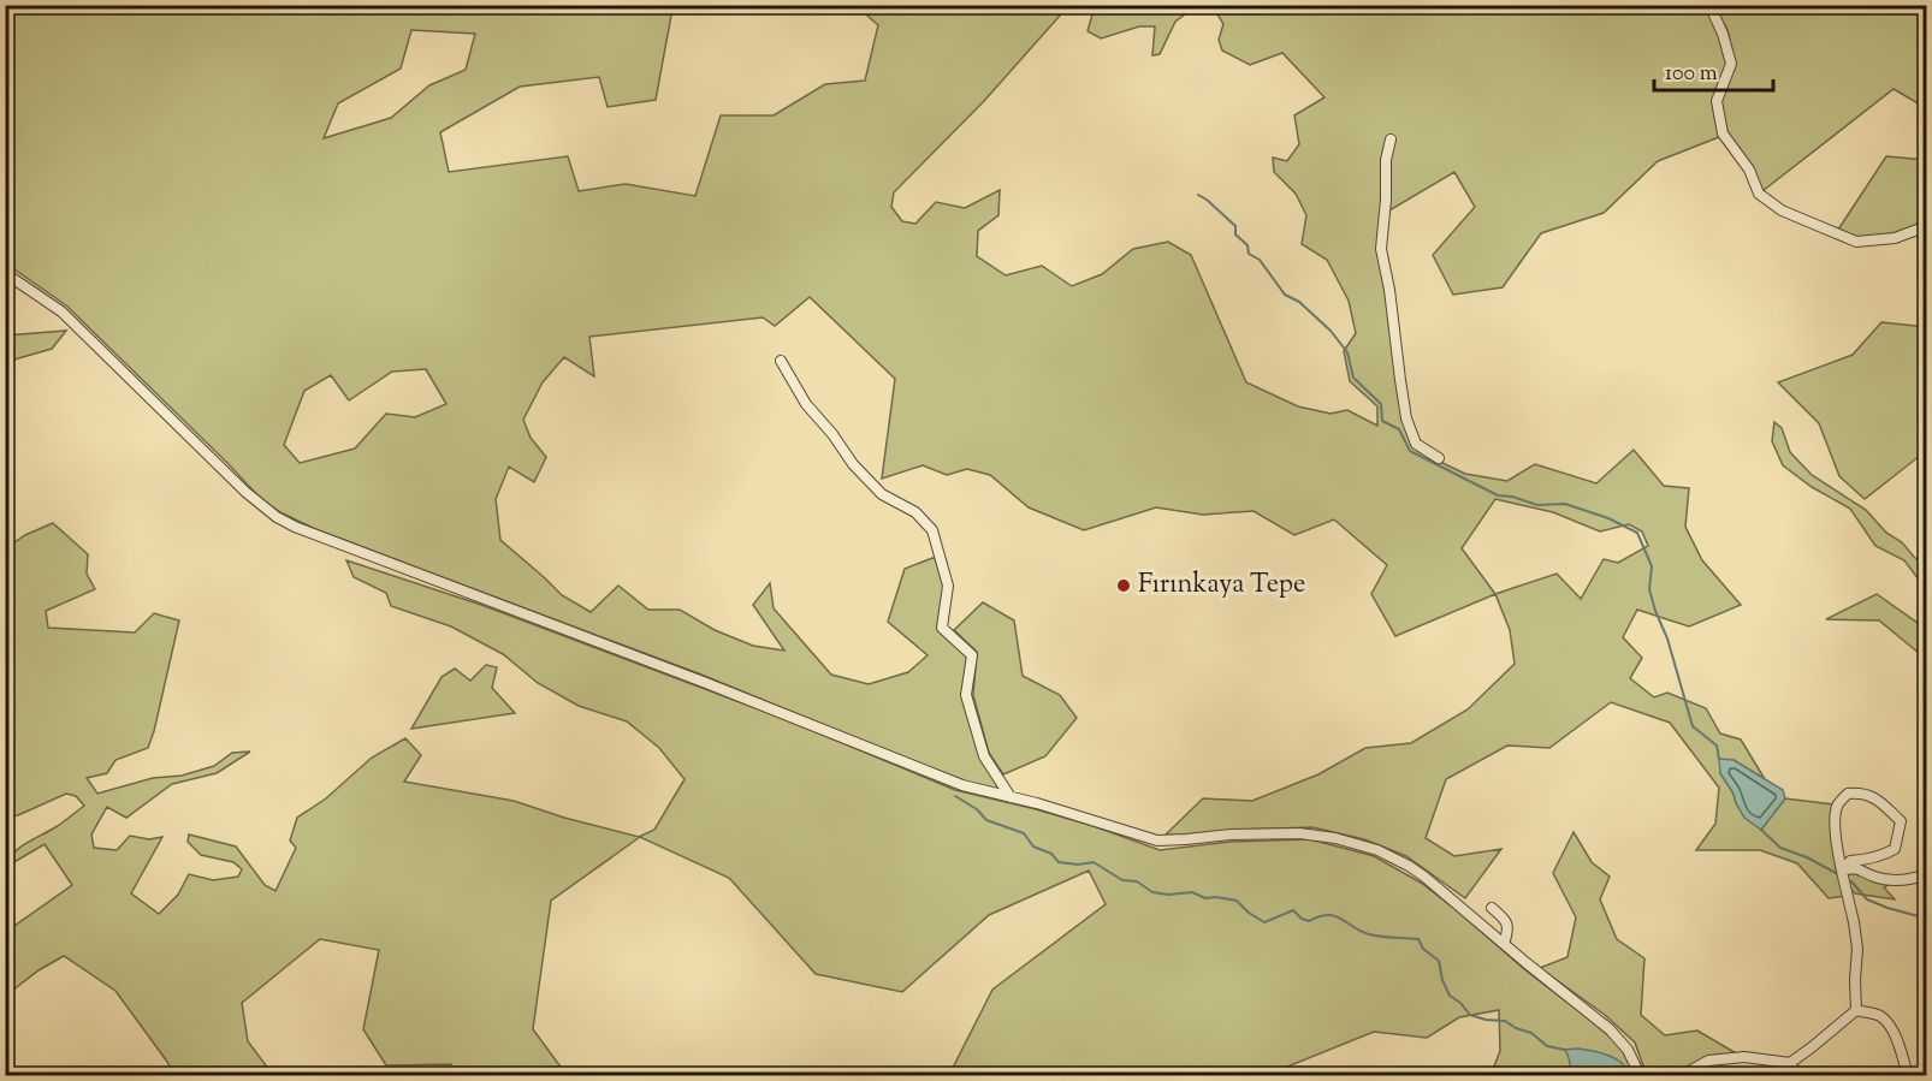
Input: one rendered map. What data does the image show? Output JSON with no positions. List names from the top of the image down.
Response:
{
  "places": ["Fırınkaya Tepe"],
  "scale_bar": "100 m"
}
